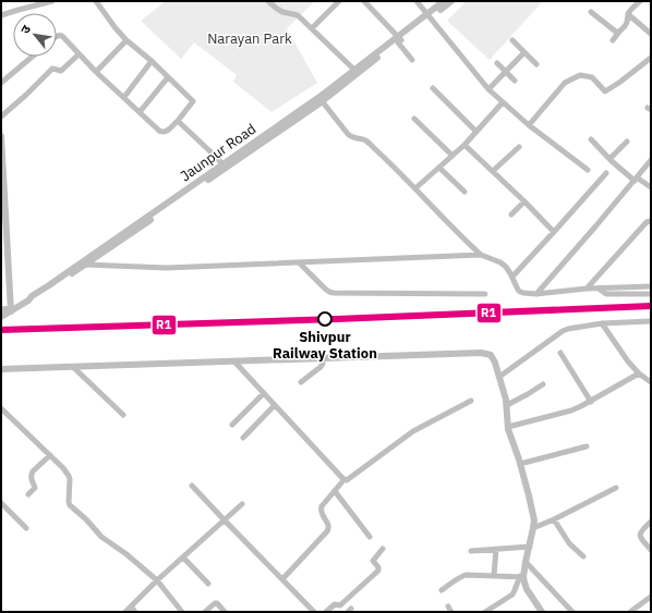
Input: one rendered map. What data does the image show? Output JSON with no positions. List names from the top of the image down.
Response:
{
  "parks": ["Narayan Park"],
  "places": ["Shivpur Railway Station"],
  "lines": ["transit line R1"],
  "north": "top left"
}
